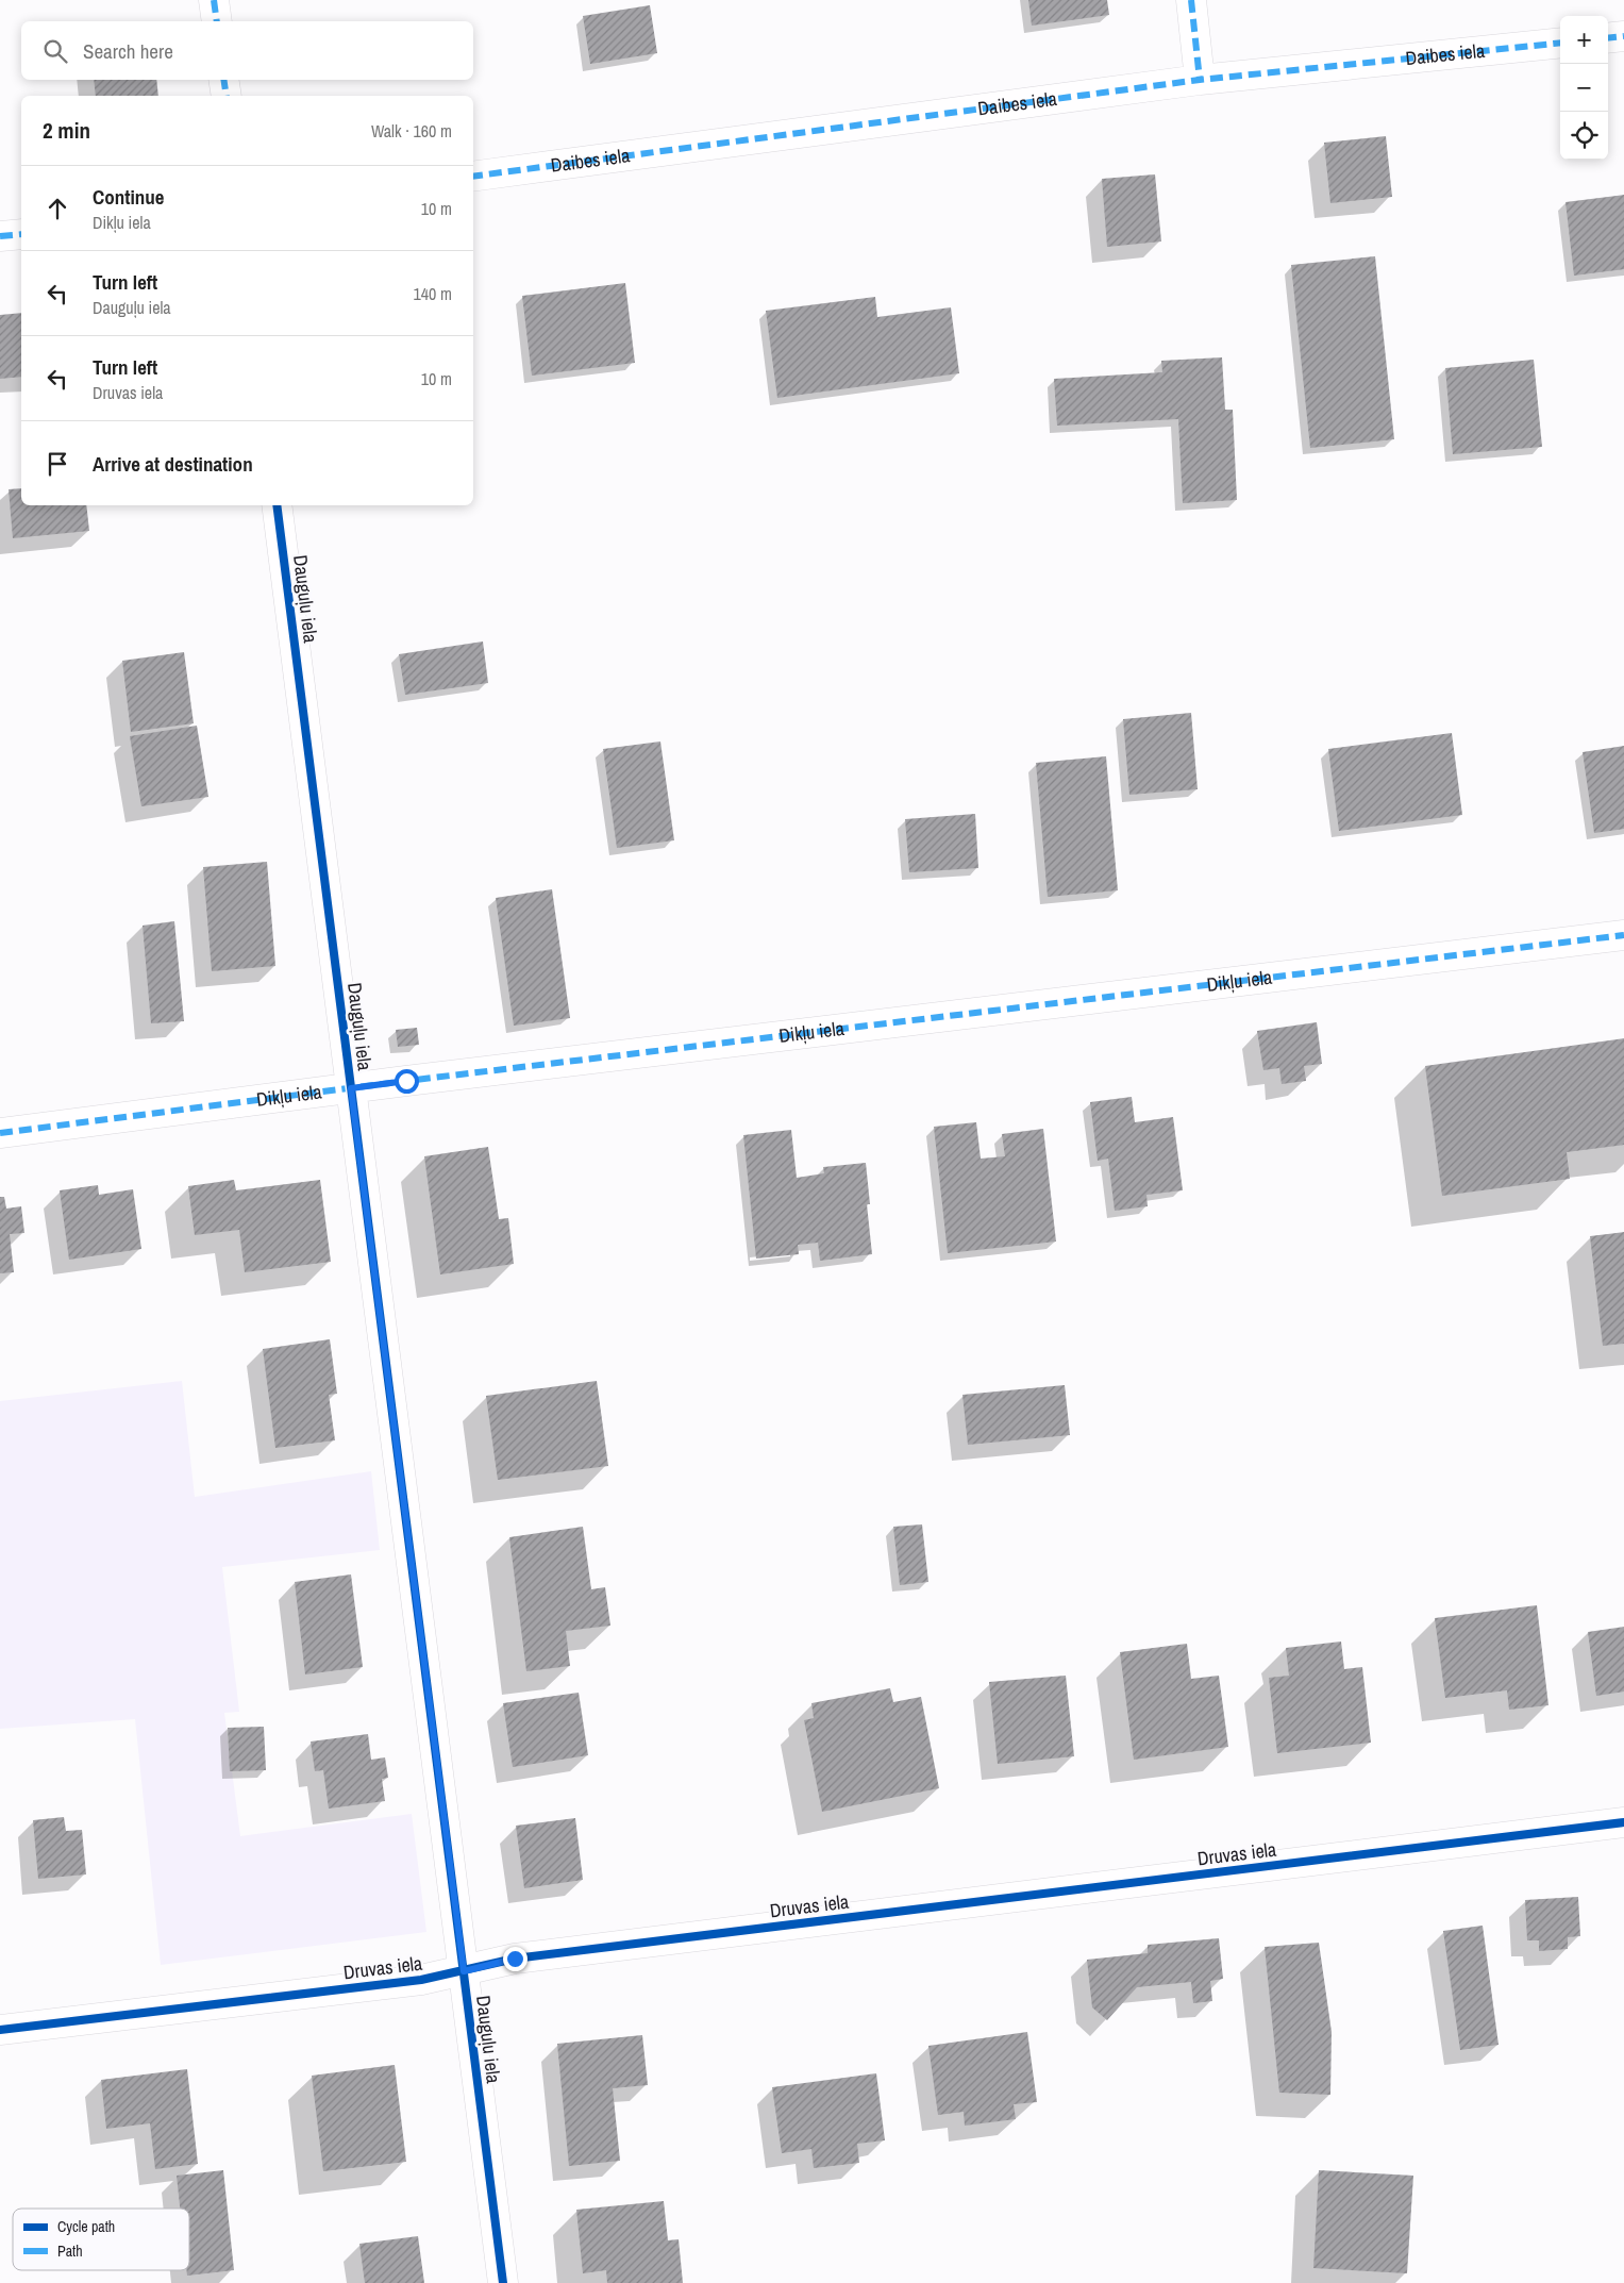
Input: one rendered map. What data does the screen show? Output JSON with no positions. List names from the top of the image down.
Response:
{
  "streets": {
    "street": [
      "Daibes iela",
      "Dauguļu iela",
      "Dikļu iela",
      "Druvas iela"
    ]
  },
  "crossings": [
    ["Dauguļu iela", "Dikļu iela"],
    ["Dauguļu iela", "Druvas iela"]
  ],
  "legend": ["Cycle path", "Path"],
  "page": {
    "map_buttons": ["+", "−"],
    "search": "Search here",
    "heading": ["2 min", "Walk · 160 m"],
    "list": [
      ["Continue", "Dikļu iela", "10 m"],
      ["Turn left", "Dauguļu iela", "140 m"],
      ["Turn left", "Druvas iela", "10 m"],
      "Arrive at destination"
    ]
  }
}
